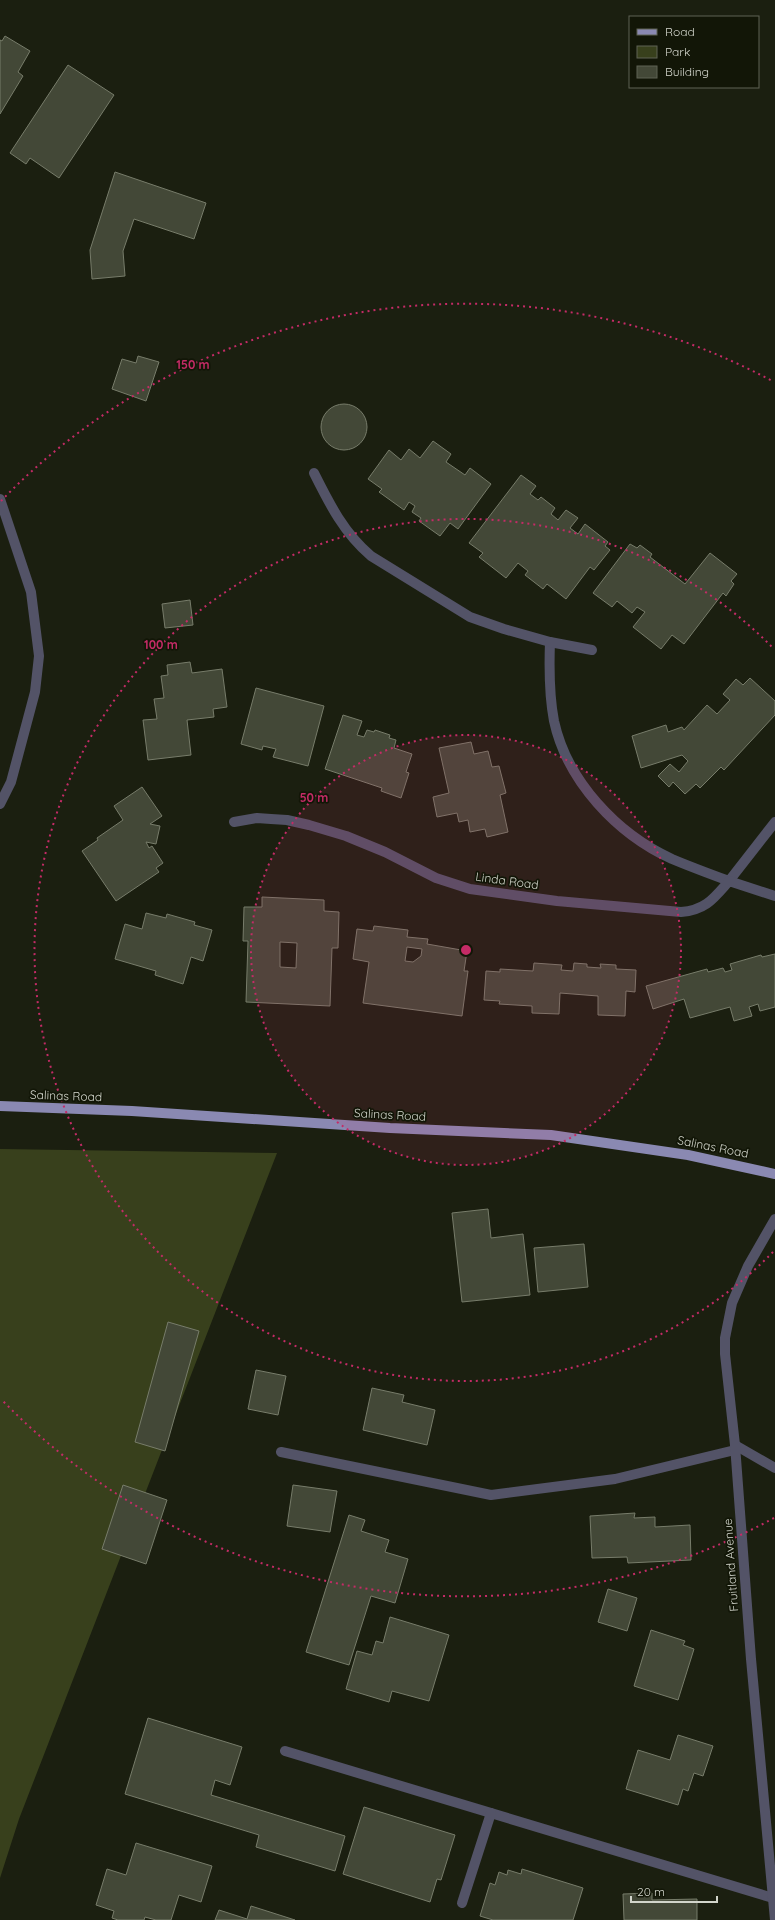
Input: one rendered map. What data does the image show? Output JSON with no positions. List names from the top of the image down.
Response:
{
  "streets": {
    "main road": ["Salinas Road"],
    "street": ["Linda Road", "Fruitland Avenue"]
  },
  "legend": ["Road", "Park", "Building"],
  "scale_bar": "20 m",
  "rings": ["150 m", "100 m", "50 m"]
}
